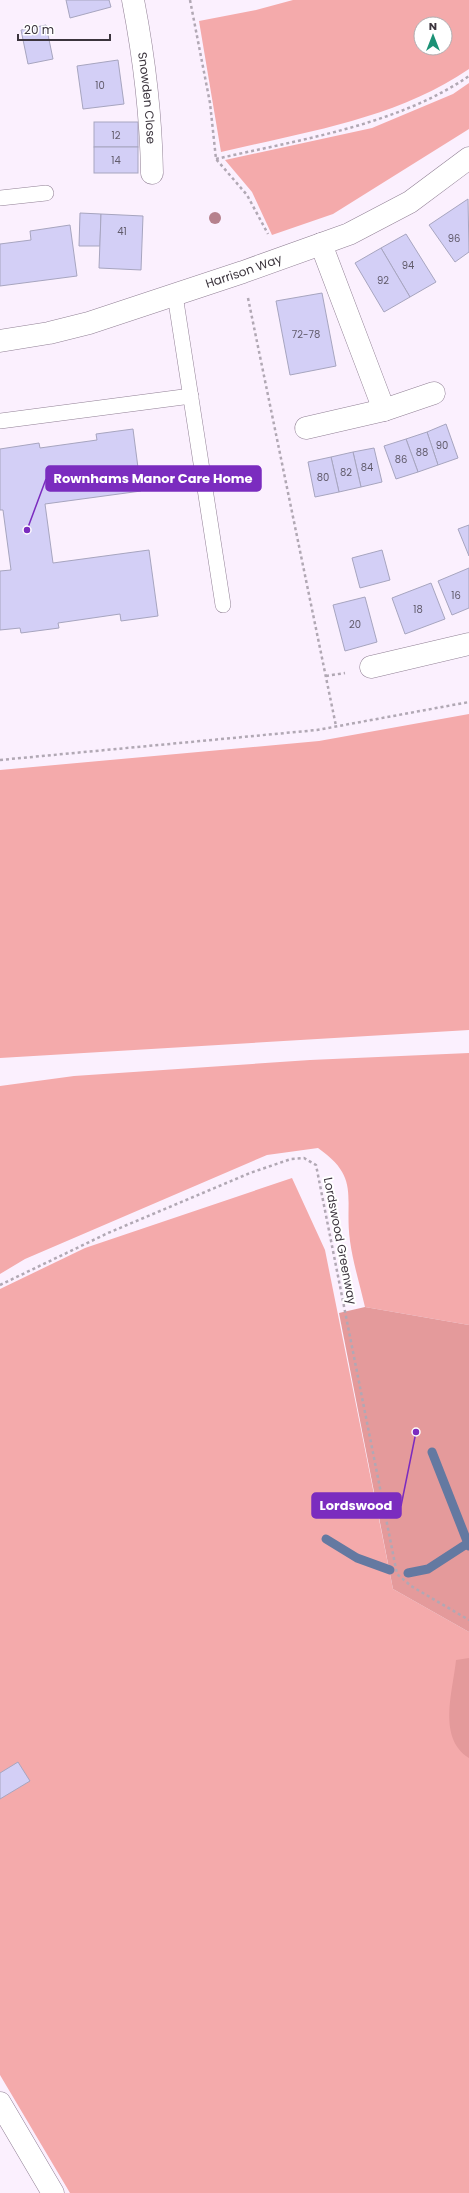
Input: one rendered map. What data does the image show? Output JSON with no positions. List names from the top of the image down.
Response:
{
  "streets": {
    "street": ["Snowden Close", "Harrison Way"],
    "path": ["Lordswood Greenway"]
  },
  "places": ["Rownhams Manor Care Home", "Lordswood"],
  "house_numbers": [
    "10",
    "12",
    "14",
    "41",
    "96",
    "94",
    "92",
    "72-78",
    "90",
    "88",
    "86",
    "84",
    "82",
    "80",
    "16",
    "18",
    "20"
  ],
  "scale_bar": "20 m",
  "north": "top"
}
